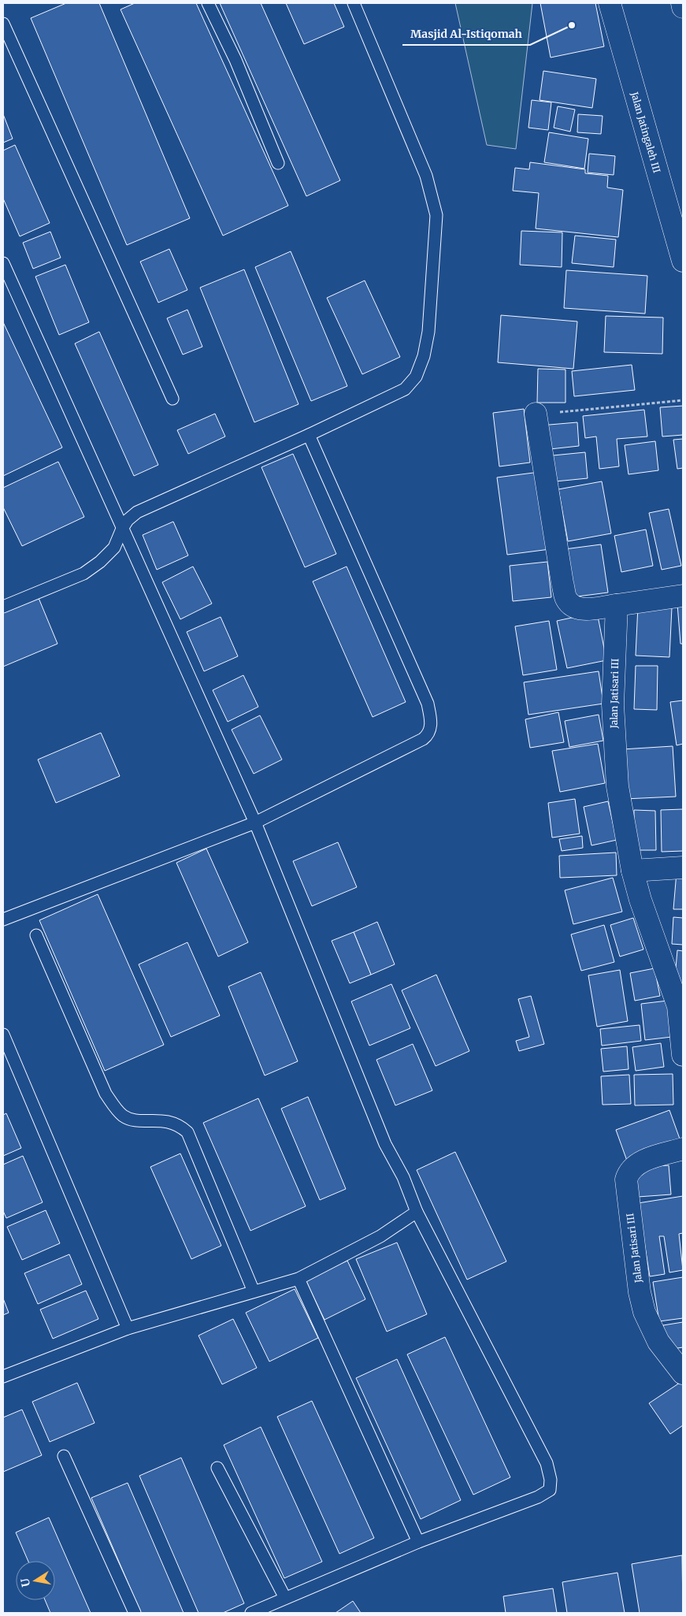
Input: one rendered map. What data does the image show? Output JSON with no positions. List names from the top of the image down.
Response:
{
  "streets": {
    "main road": ["Jalan Jatingaleh III", "Jalan Jatisari III"]
  },
  "places": ["Masjid Al-Istiqomah"],
  "north": "left"
}
